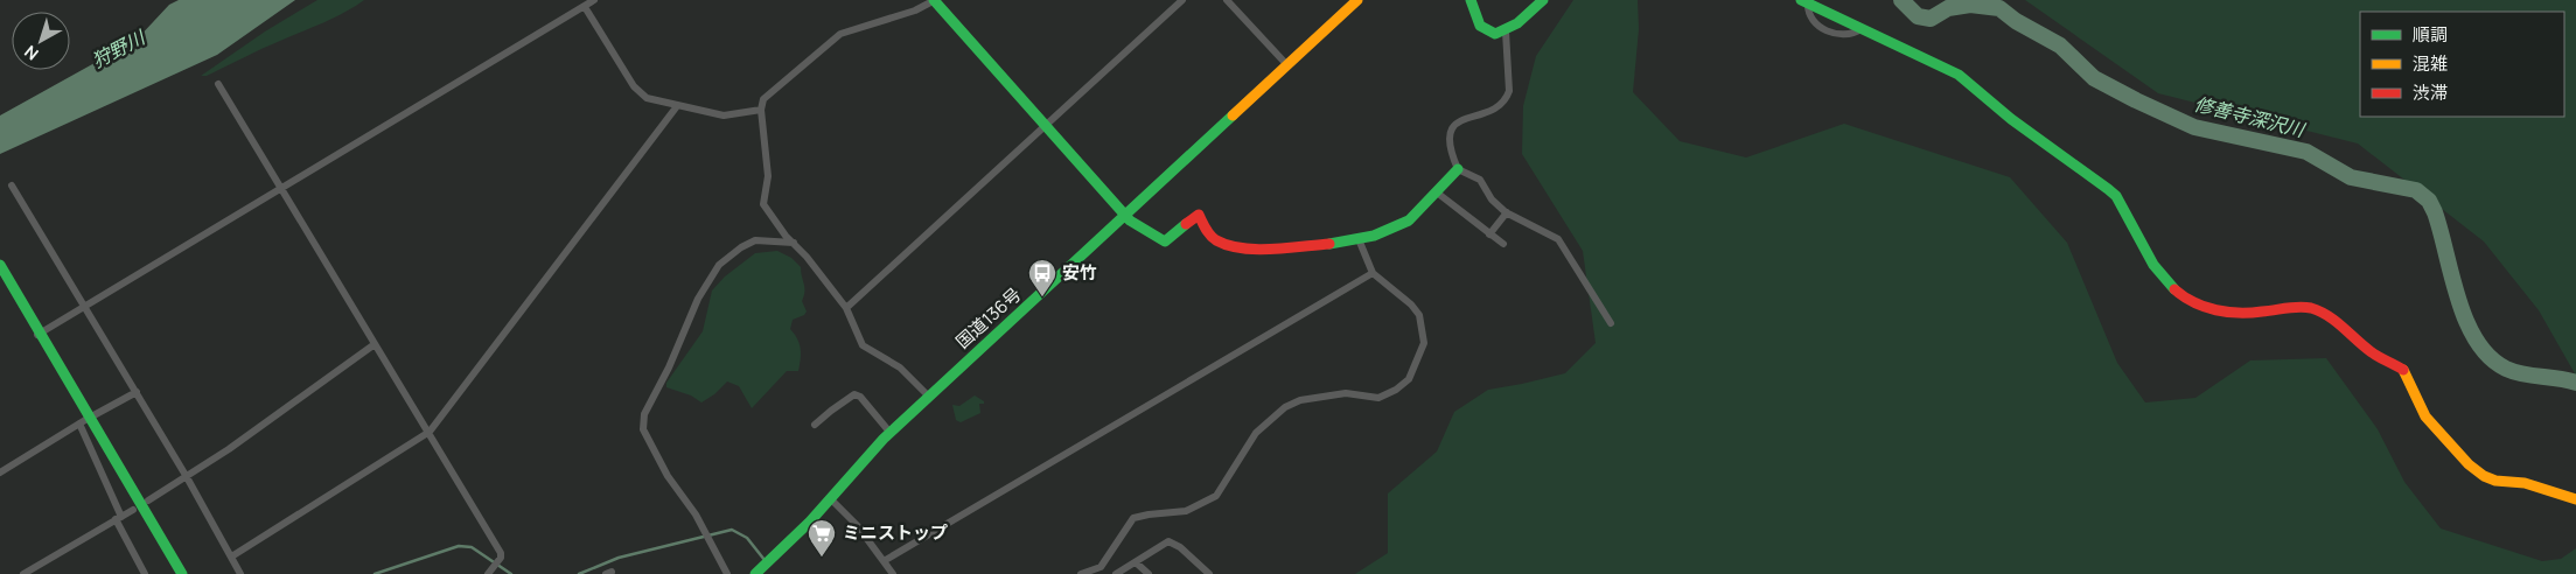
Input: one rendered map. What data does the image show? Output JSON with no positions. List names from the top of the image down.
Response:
{
  "streets": {
    "main road": ["国道136号"]
  },
  "water": ["狩野川", "修善寺深沢川"],
  "places": {
    "bus stop": ["安竹"],
    "supermarket": ["ミニストップ"]
  },
  "legend": ["順調", "混雑", "渋滞"],
  "north": "bottom left"
}
